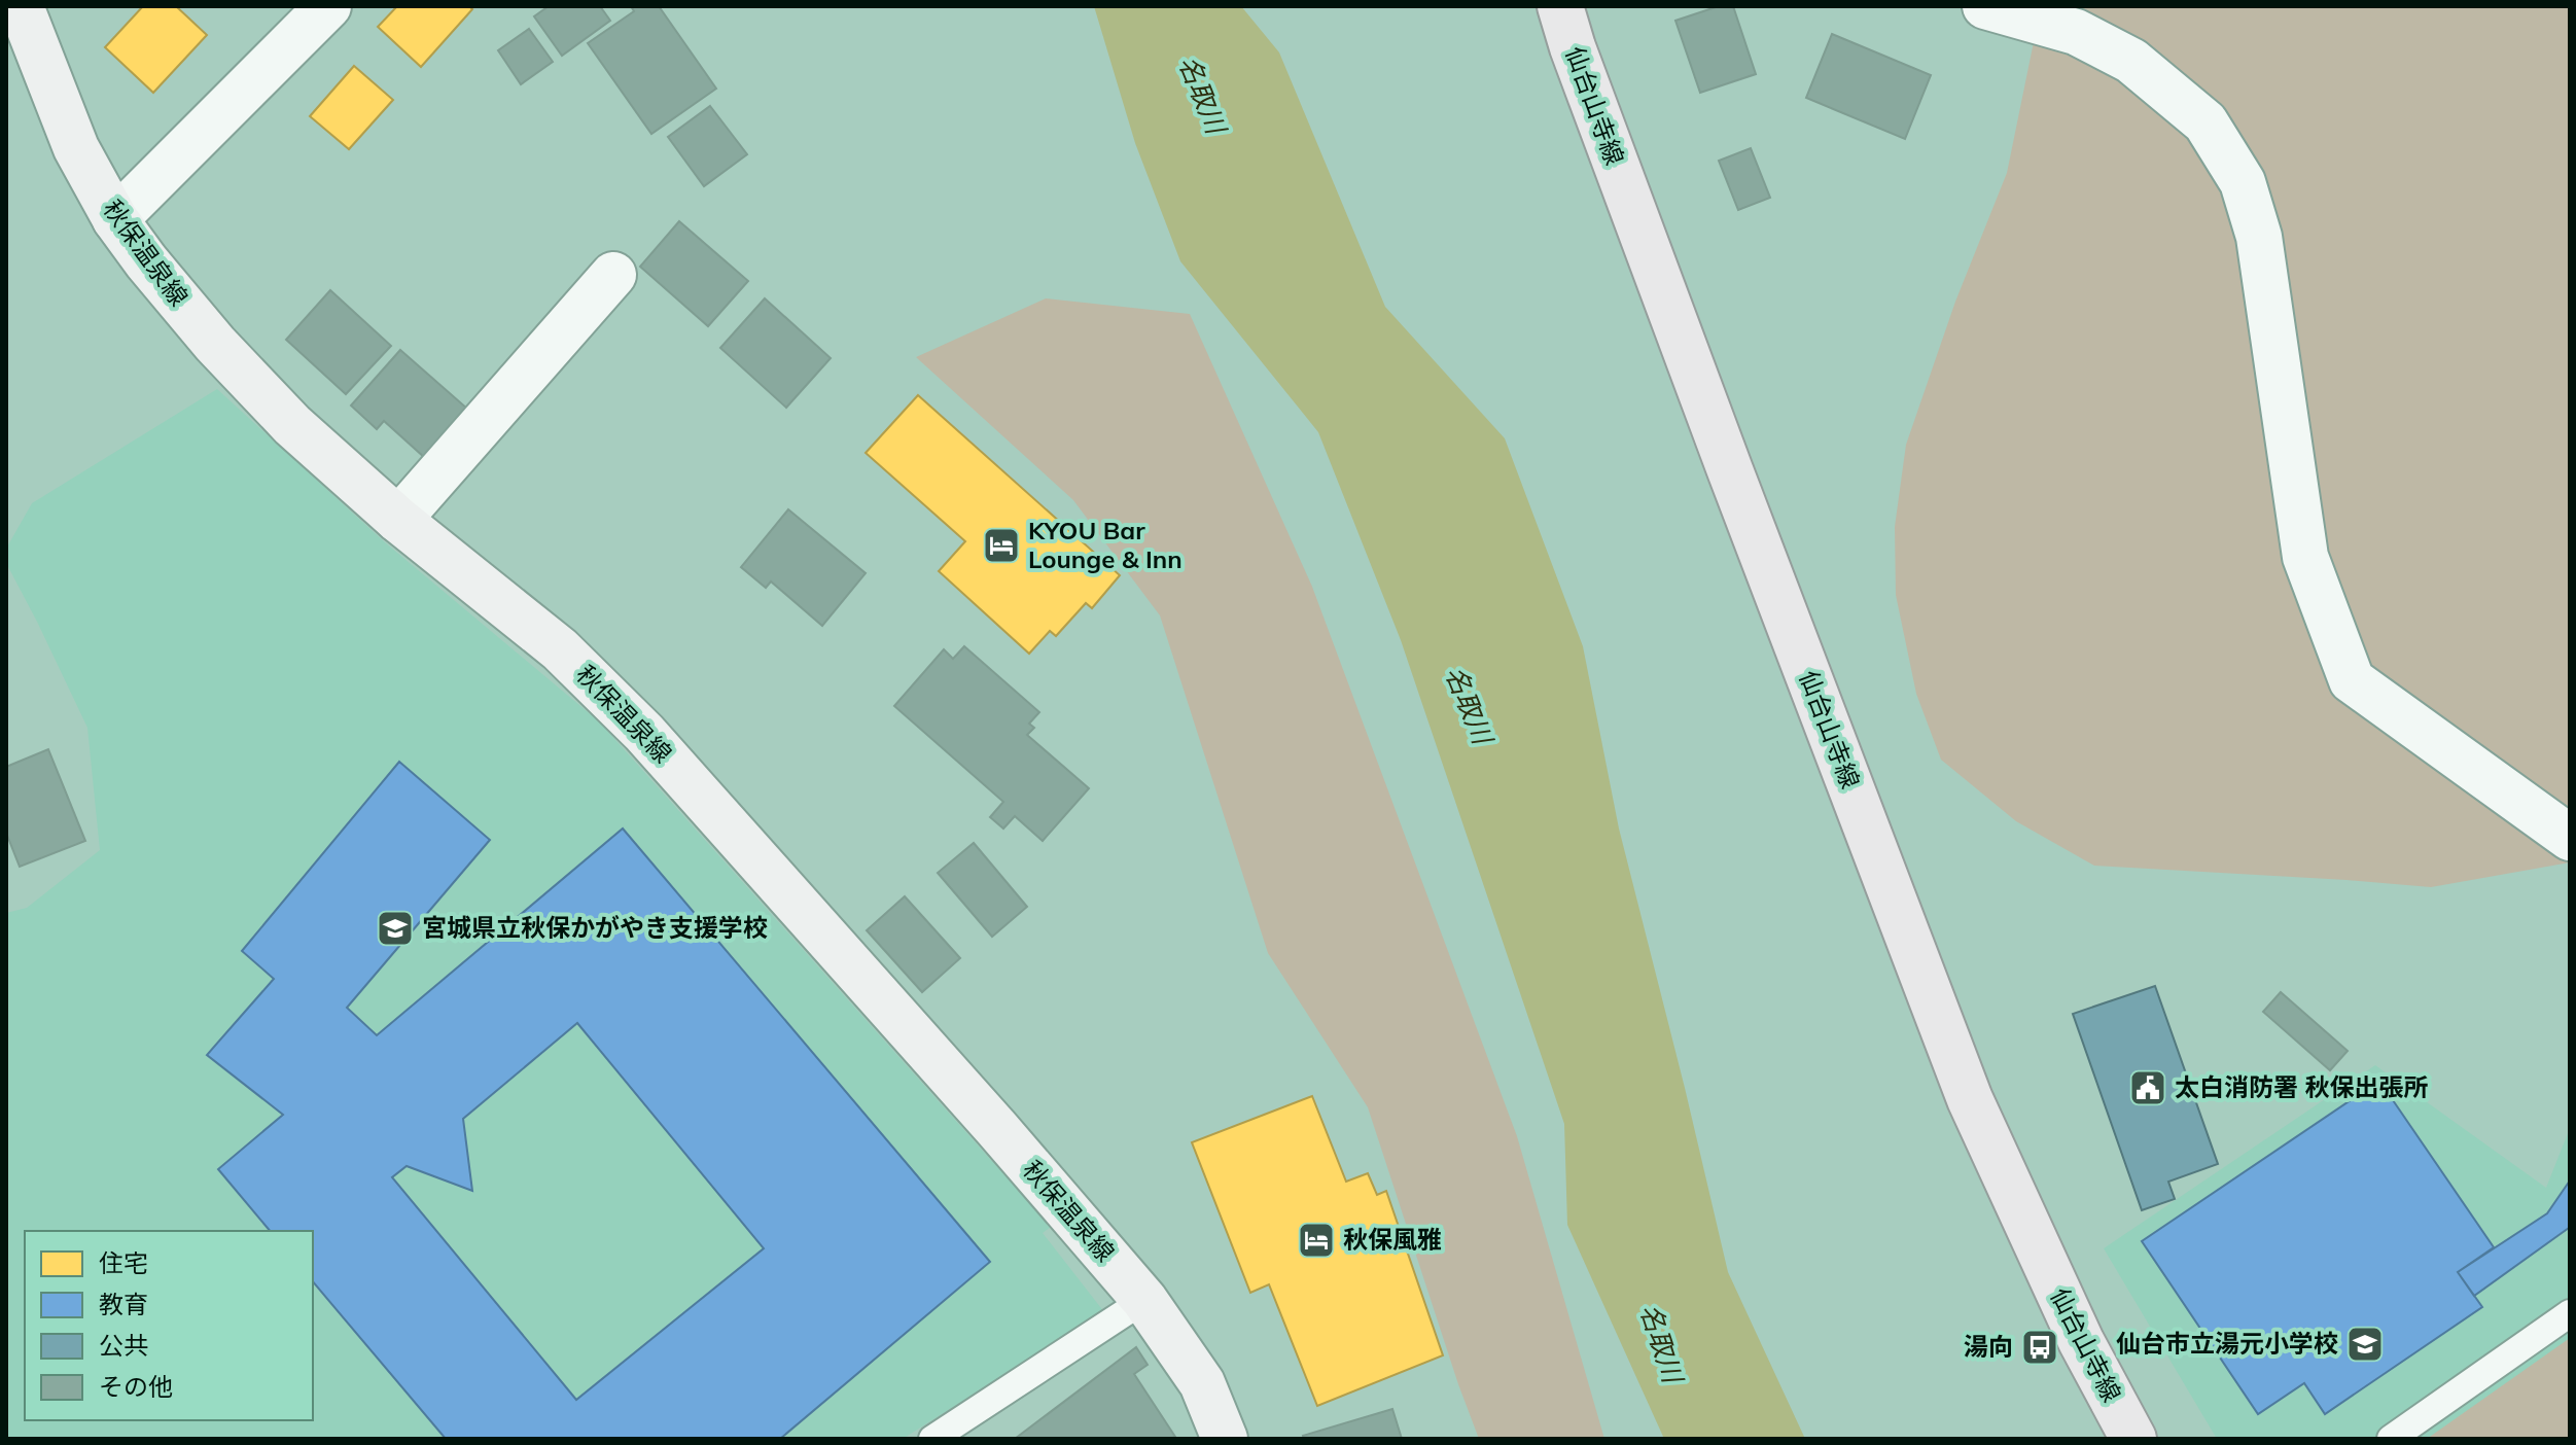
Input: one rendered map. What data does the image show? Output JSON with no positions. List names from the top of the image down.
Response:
{
  "streets": {
    "main road": ["仙台山寺線", "秋保温泉線"]
  },
  "water": ["名取川"],
  "places": {
    "hotel": ["KYOU Bar Lounge & Inn", "秋保風雅"],
    "school or university": ["宮城県立秋保かがやき支援学校", "仙台市立湯元小学校"],
    "public building": ["太白消防署 秋保出張所"],
    "bus stop": ["湯向"]
  },
  "legend": [
    "住宅",
    "教育",
    "公共",
    "その他"
  ]
}
